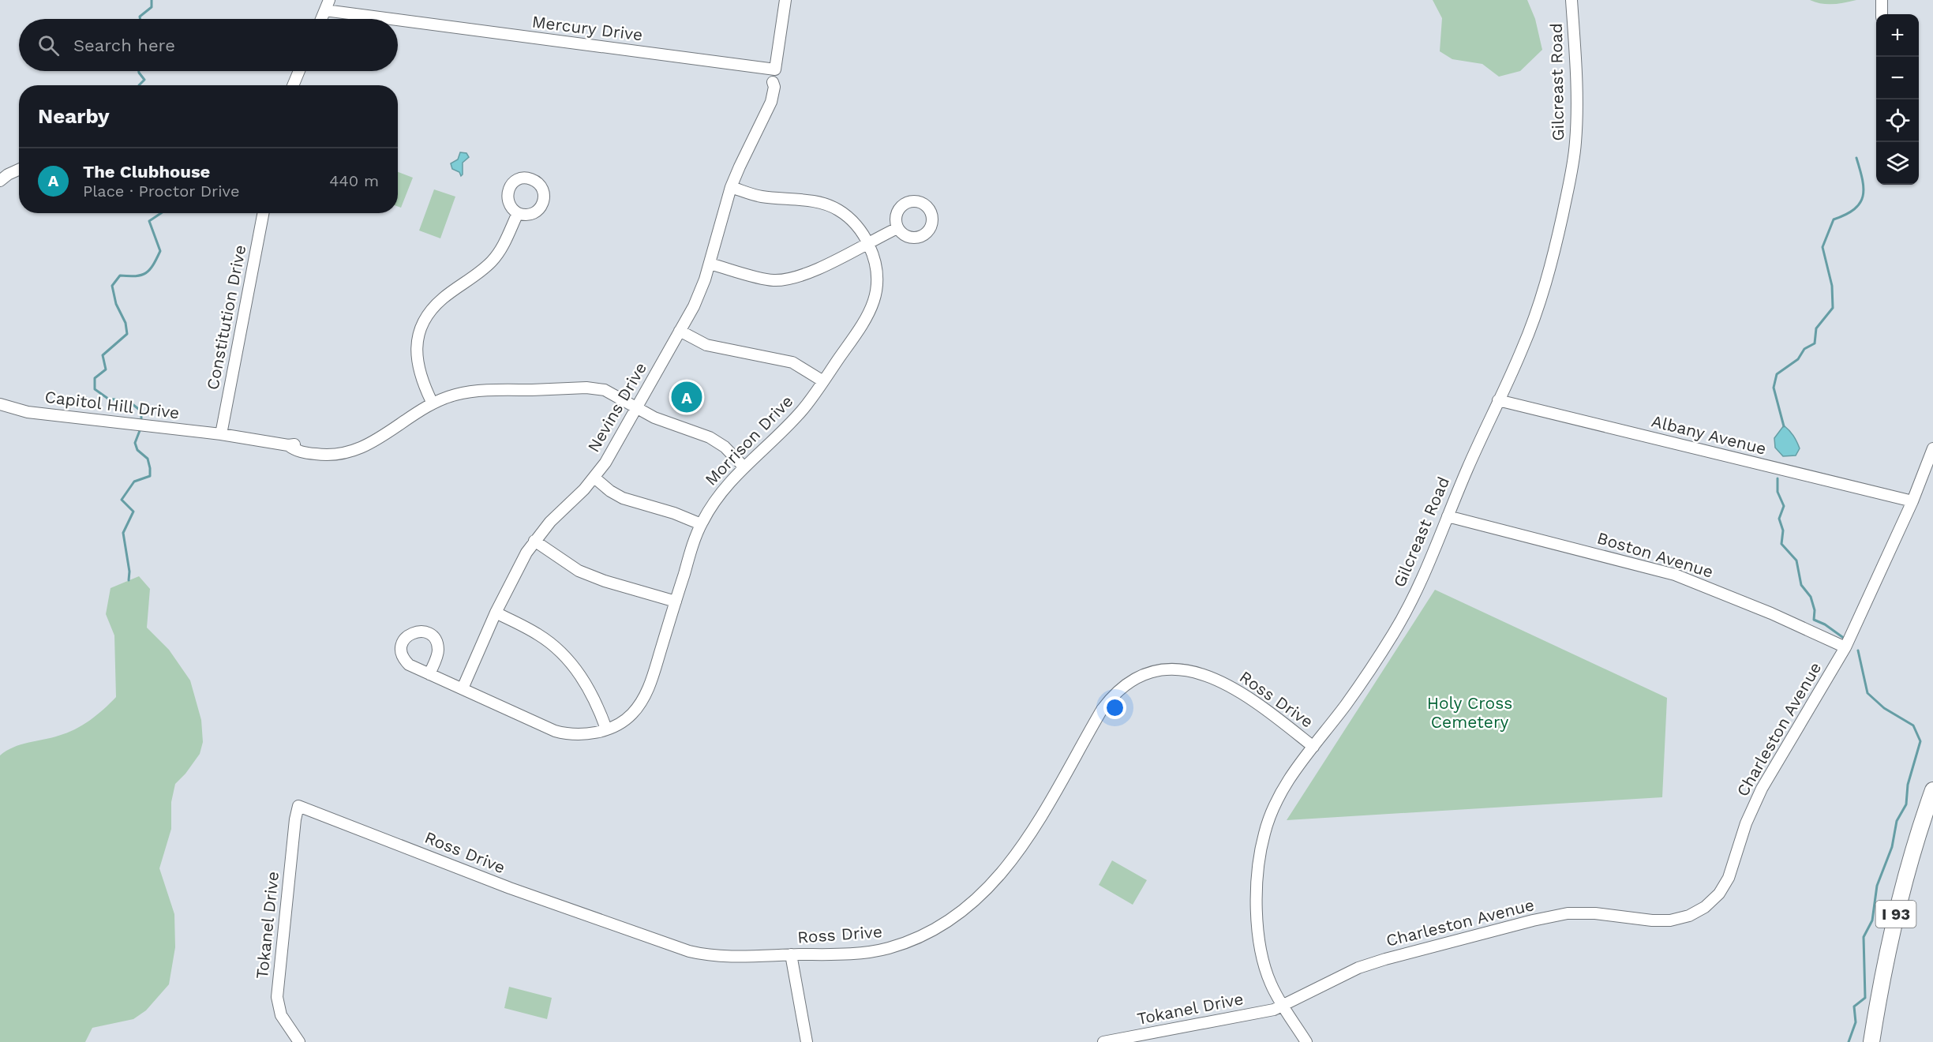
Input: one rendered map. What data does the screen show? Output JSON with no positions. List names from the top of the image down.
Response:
{
  "streets": {
    "highway": ["I 93"],
    "street": [
      "Mercury Drive",
      "Gilcreast Road",
      "Constitution Drive",
      "Capitol Hill Drive",
      "Nevins Drive",
      "Albany Avenue",
      "Morrison Drive",
      "Boston Avenue",
      "Ross Drive",
      "Charleston Avenue",
      "Tokanel Drive"
    ]
  },
  "crossings": [
    ["Mercury Drive", "Nevins Drive"],
    ["Gilcreast Road", "Albany Avenue"],
    ["Gilcreast Road", "Boston Avenue"],
    ["Gilcreast Road", "Ross Drive"],
    ["Gilcreast Road", "Charleston Avenue"],
    ["Gilcreast Road", "Tokanel Drive"],
    ["Constitution Drive", "Capitol Hill Drive"],
    ["Capitol Hill Drive", "Nevins Drive"],
    ["Capitol Hill Drive", "Morrison Drive"],
    ["Nevins Drive", "Morrison Drive"],
    ["Albany Avenue", "Charleston Avenue"],
    ["Boston Avenue", "Charleston Avenue"],
    ["Ross Drive", "Tokanel Drive"],
    ["Charleston Avenue", "Tokanel Drive"]
  ],
  "parks": ["Holy Cross Cemetery"],
  "page": {
    "map_buttons": ["+", "−"],
    "search": "Search here",
    "heading": "Nearby",
    "list": [
      {
        "mark": "A",
        "name": "The Clubhouse",
        "note": "Place · Proctor Drive",
        "value": "440 m"
      }
    ],
    "pins": "A"
  }
}
